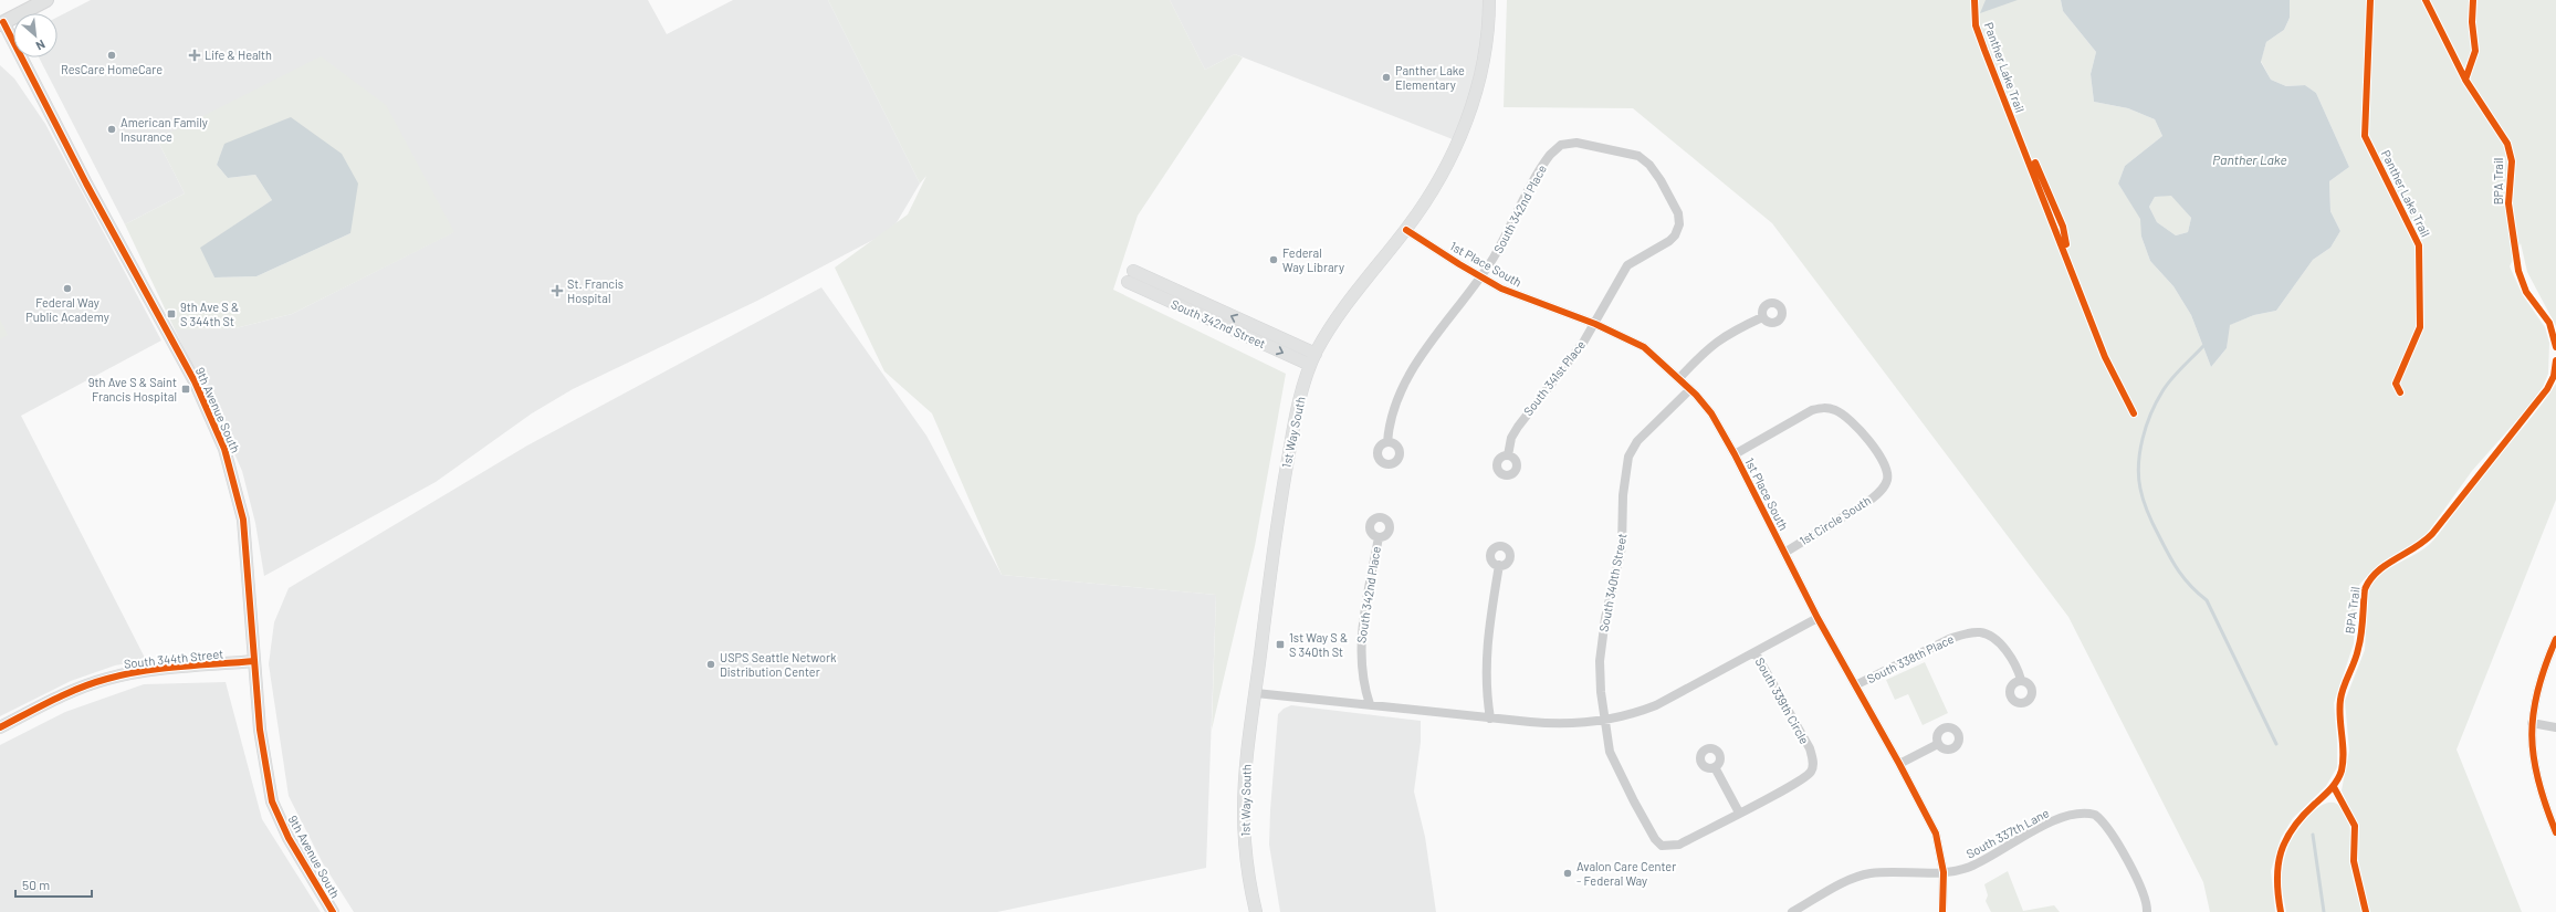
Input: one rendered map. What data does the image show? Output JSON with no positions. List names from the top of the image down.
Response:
{
  "streets": {
    "street": [
      "South 342nd Place",
      "1st Place South",
      "South 342nd Street",
      "South 341st Place",
      "9th Avenue South",
      "1st Way South",
      "1st Circle South",
      "South 340th Street",
      "South 344th Street",
      "South 338th Place",
      "South 339th Circle",
      "South 337th Lane"
    ],
    "cycle path": ["Panther Lake Trail", "BPA Trail"]
  },
  "crossings": [
    ["South 342nd Place", "1st Place South"],
    ["South 342nd Place", "South 341st Place"],
    ["1st Place South", "South 341st Place"],
    ["1st Place South", "1st Way South"],
    ["1st Place South", "1st Circle South"],
    ["1st Place South", "South 340th Street"],
    ["1st Place South", "South 338th Place"],
    ["1st Place South", "South 337th Lane"],
    ["South 342nd Street", "1st Way South"],
    ["9th Avenue South", "South 344th Street"],
    ["South 340th Street", "South 339th Circle"]
  ],
  "water": ["Panther Lake"],
  "places": {
    "other": [
      "ResCare HomeCare",
      "Panther Lake Elementary",
      "American Family Insurance",
      "Federal Way Library",
      "Federal Way Public Academy",
      "USPS Seattle Network Distribution Center",
      "Avalon Care Center - Federal Way"
    ],
    "health": ["Life & Health", "St. Francis Hospital"],
    "transit": ["9th Ave S & S 344th St", "9th Ave S & Saint Francis Hospital", "1st Way S & S 340th St"]
  },
  "scale_bar": "50 m",
  "north": "bottom right"
}
